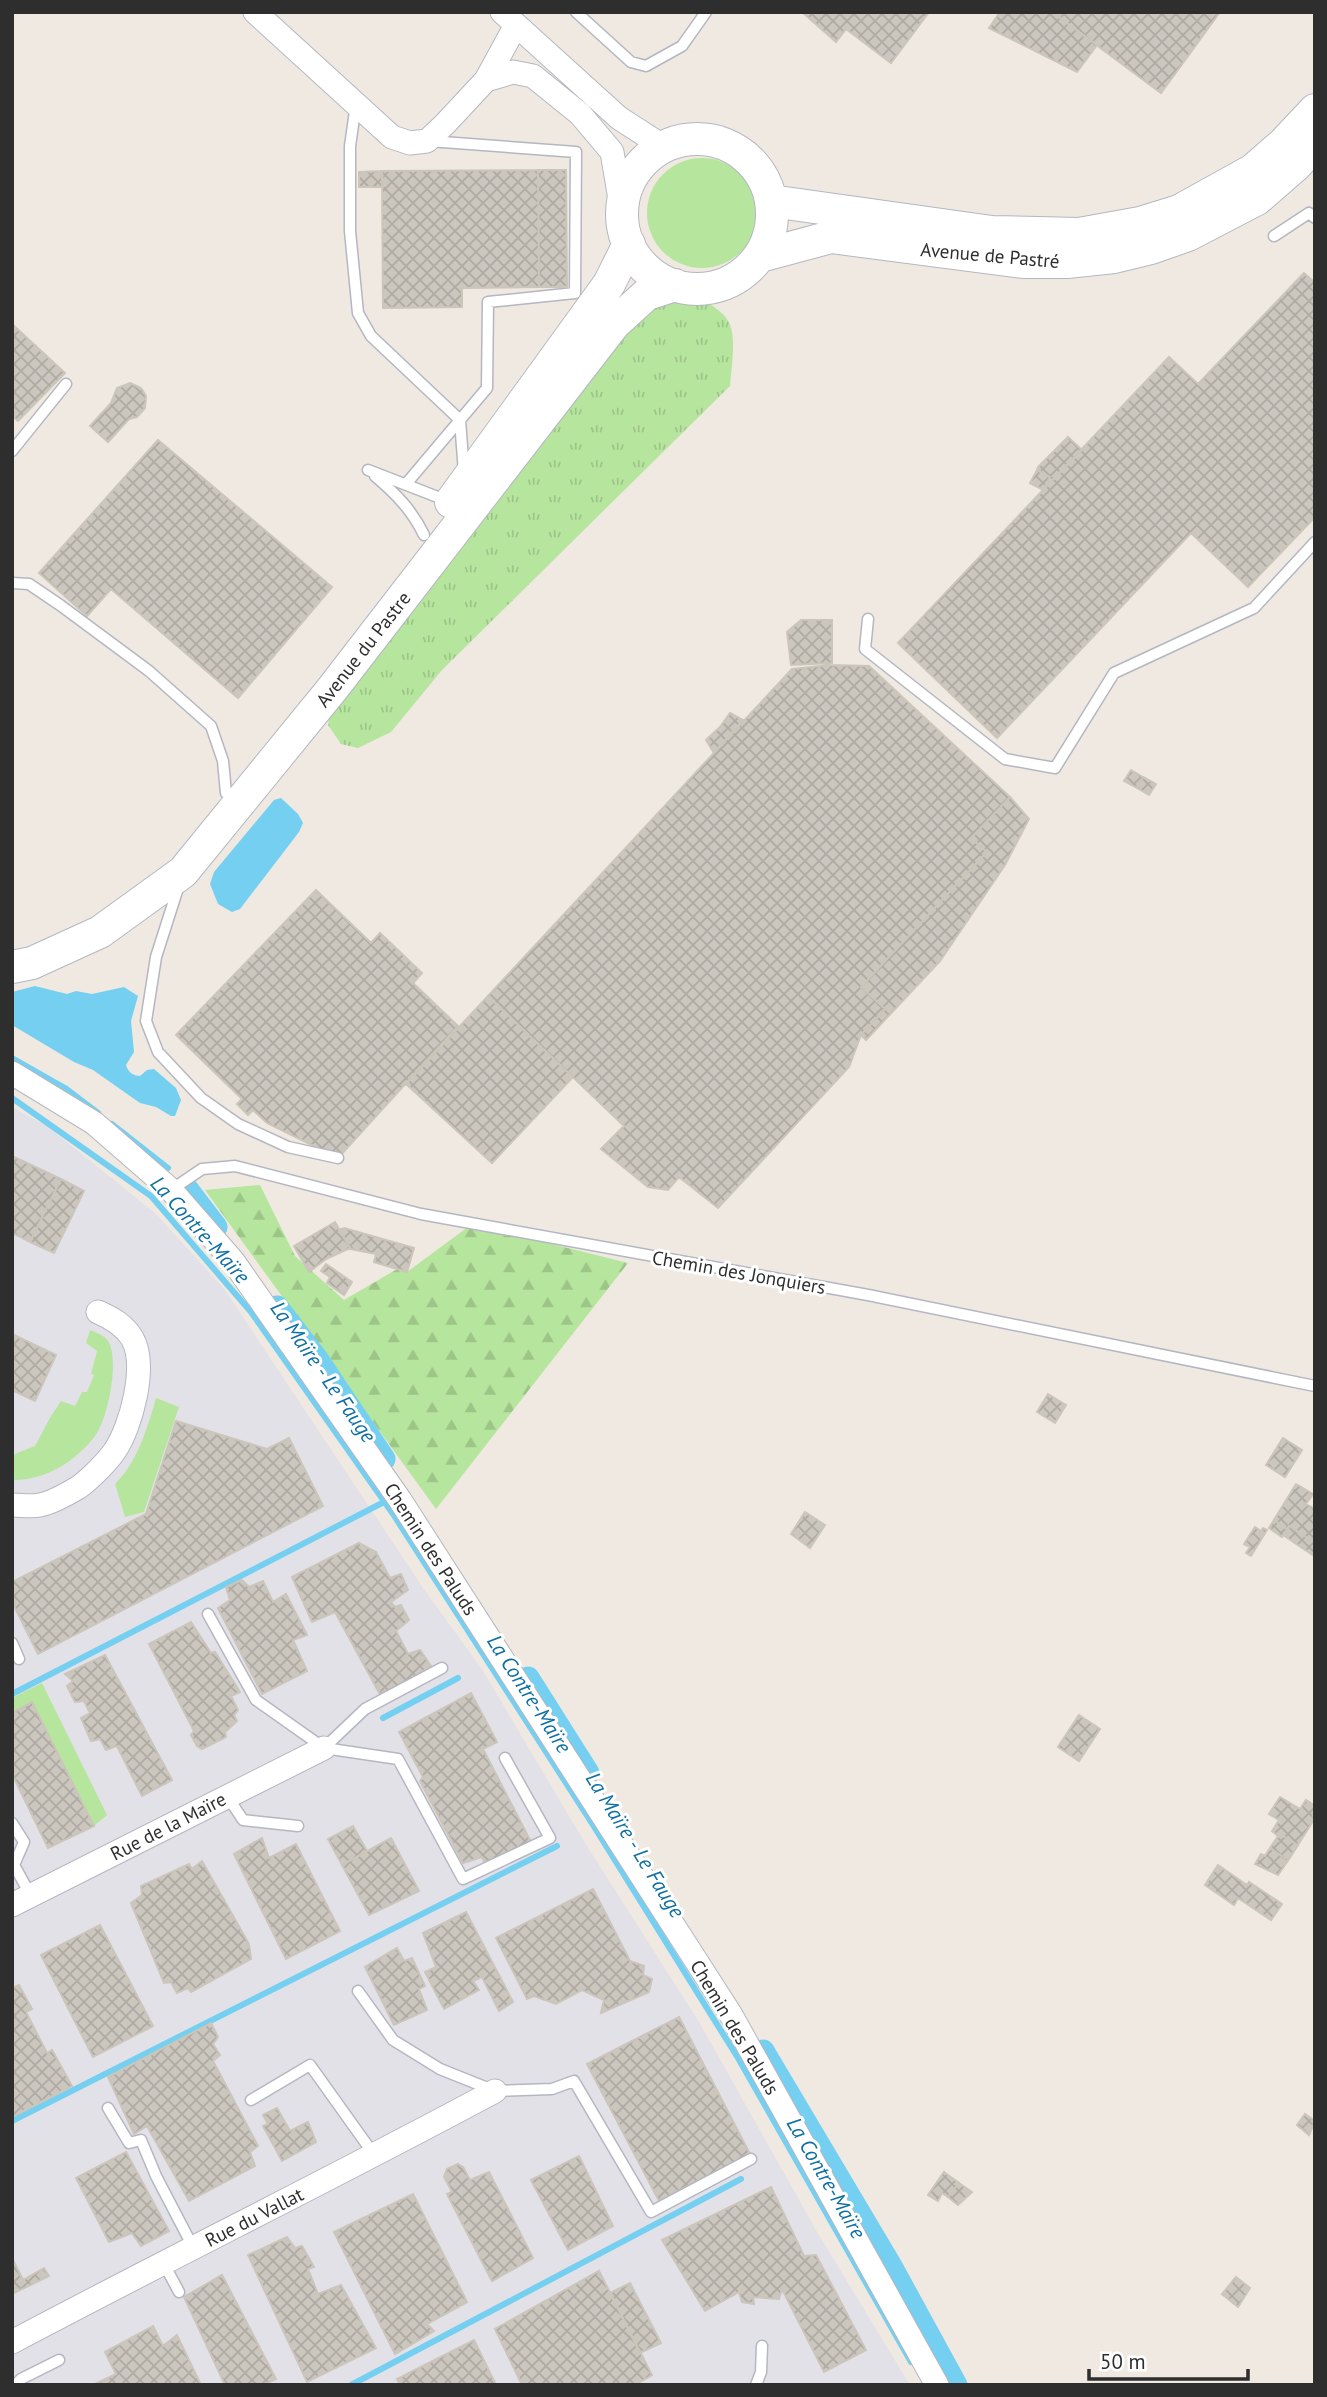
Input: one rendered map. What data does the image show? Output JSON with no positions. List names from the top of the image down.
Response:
{
  "streets": {
    "street": [
      "Avenue de Pastré",
      "Avenue du Pastre",
      "Chemin des Paluds",
      "Rue de la Maïre",
      "Rue du Vallat"
    ],
    "lane": ["Chemin des Jonquiers"]
  },
  "crossings": [
    ["Avenue de Pastré", "Avenue du Pastre"],
    ["Chemin des Jonquiers", "Chemin des Paluds"]
  ],
  "water": ["La Contre-Maïre", "La Maïre - Le Fauge"],
  "scale_bar": "50 m"
}
